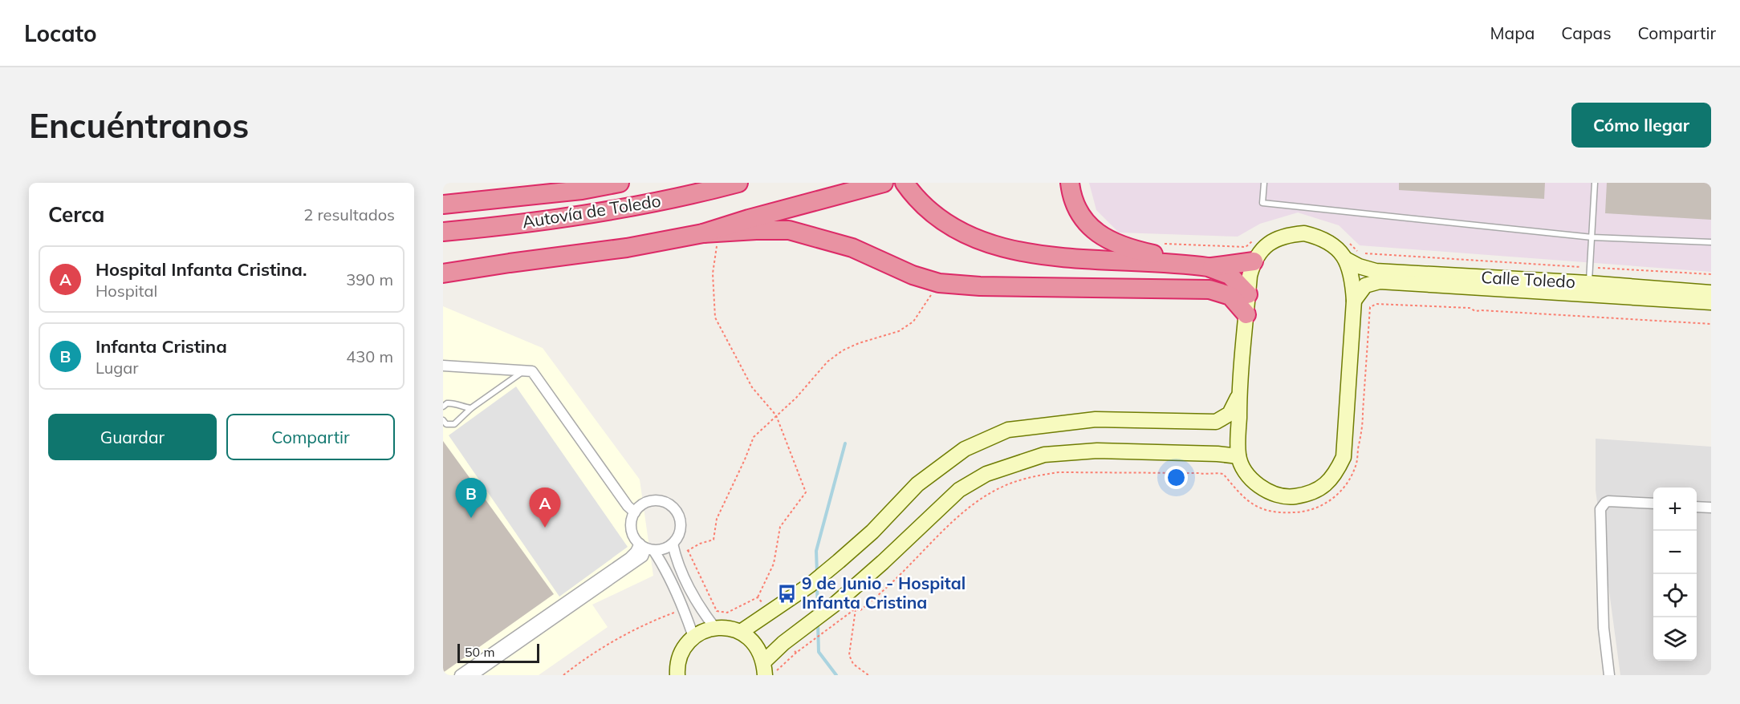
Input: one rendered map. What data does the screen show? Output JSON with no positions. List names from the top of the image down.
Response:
{
  "streets": {
    "highway": ["Autovía de Toledo"],
    "main road": ["Calle Toledo"]
  },
  "places": {
    "bus stop": ["9 de Junio - Hospital Infanta Cristina"]
  },
  "scale_bar": "50 m",
  "page": {
    "header": "Locato",
    "nav": ["Mapa", "Capas", "Compartir"],
    "buttons": [
      "Cómo llegar",
      ["Guardar", "Compartir"]
    ],
    "title": "Encuéntranos",
    "heading": ["Cerca", "2 resultados"],
    "list": [
      {
        "mark": "A",
        "name": "Hospital Infanta Cristina.",
        "note": "Hospital",
        "value": "390 m"
      },
      {
        "mark": "B",
        "name": "Infanta Cristina",
        "note": "Lugar",
        "value": "430 m"
      }
    ],
    "pins": ["B", "A"],
    "map_buttons": ["+", "−"],
    "scale": "50 m"
  }
}
